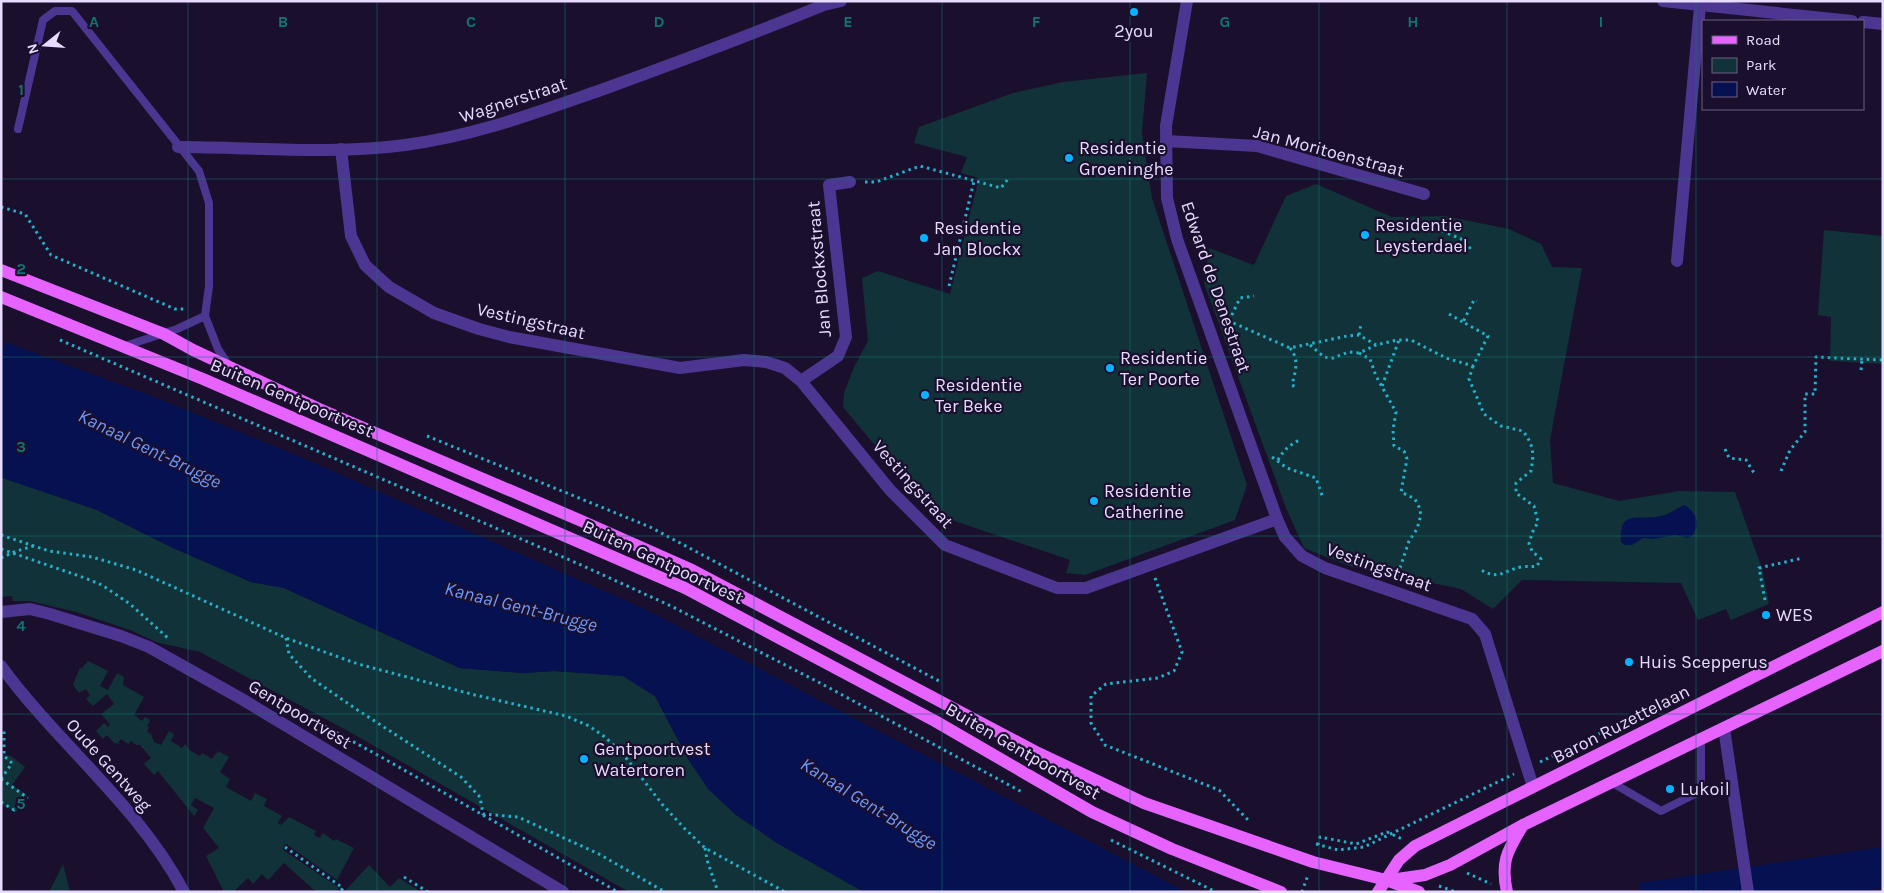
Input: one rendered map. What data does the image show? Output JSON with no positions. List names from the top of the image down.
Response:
{
  "streets": {
    "main road": ["Buiten Gentpoortvest", "Baron Ruzettelaan"],
    "street": [
      "Wagnerstraat",
      "Jan Moritoenstraat",
      "Jan Blockxstraat",
      "Edward de Denestraat",
      "Vestingstraat",
      "Gentpoortvest",
      "Oude Gentweg"
    ]
  },
  "crossings": [
    ["Wagnerstraat", "Vestingstraat"],
    ["Wagnerstraat", "Buiten Gentpoortvest"],
    ["Jan Moritoenstraat", "Edward de Denestraat"],
    ["Jan Blockxstraat", "Vestingstraat"],
    ["Edward de Denestraat", "Vestingstraat"],
    ["Vestingstraat", "Baron Ruzettelaan"],
    ["Buiten Gentpoortvest", "Baron Ruzettelaan"]
  ],
  "water": ["Kanaal Gent-Brugge"],
  "places": [
    "2you",
    "Residentie Groeninghe",
    "Residentie Leysterdael",
    "Residentie Jan Blockx",
    "Residentie Ter Poorte",
    "Residentie Ter Beke",
    "Residentie Catherine",
    "WES",
    "Huis Scepperus",
    "Gentpoortvest Watertoren",
    "Lukoil"
  ],
  "legend": ["Road", "Park", "Water"],
  "north": "left",
  "grid": {
    "columns": [
      "A",
      "B",
      "C",
      "D",
      "E",
      "F",
      "G",
      "H",
      "I"
    ],
    "rows": [
      "1",
      "2",
      "3",
      "4",
      "5"
    ]
  }
}
